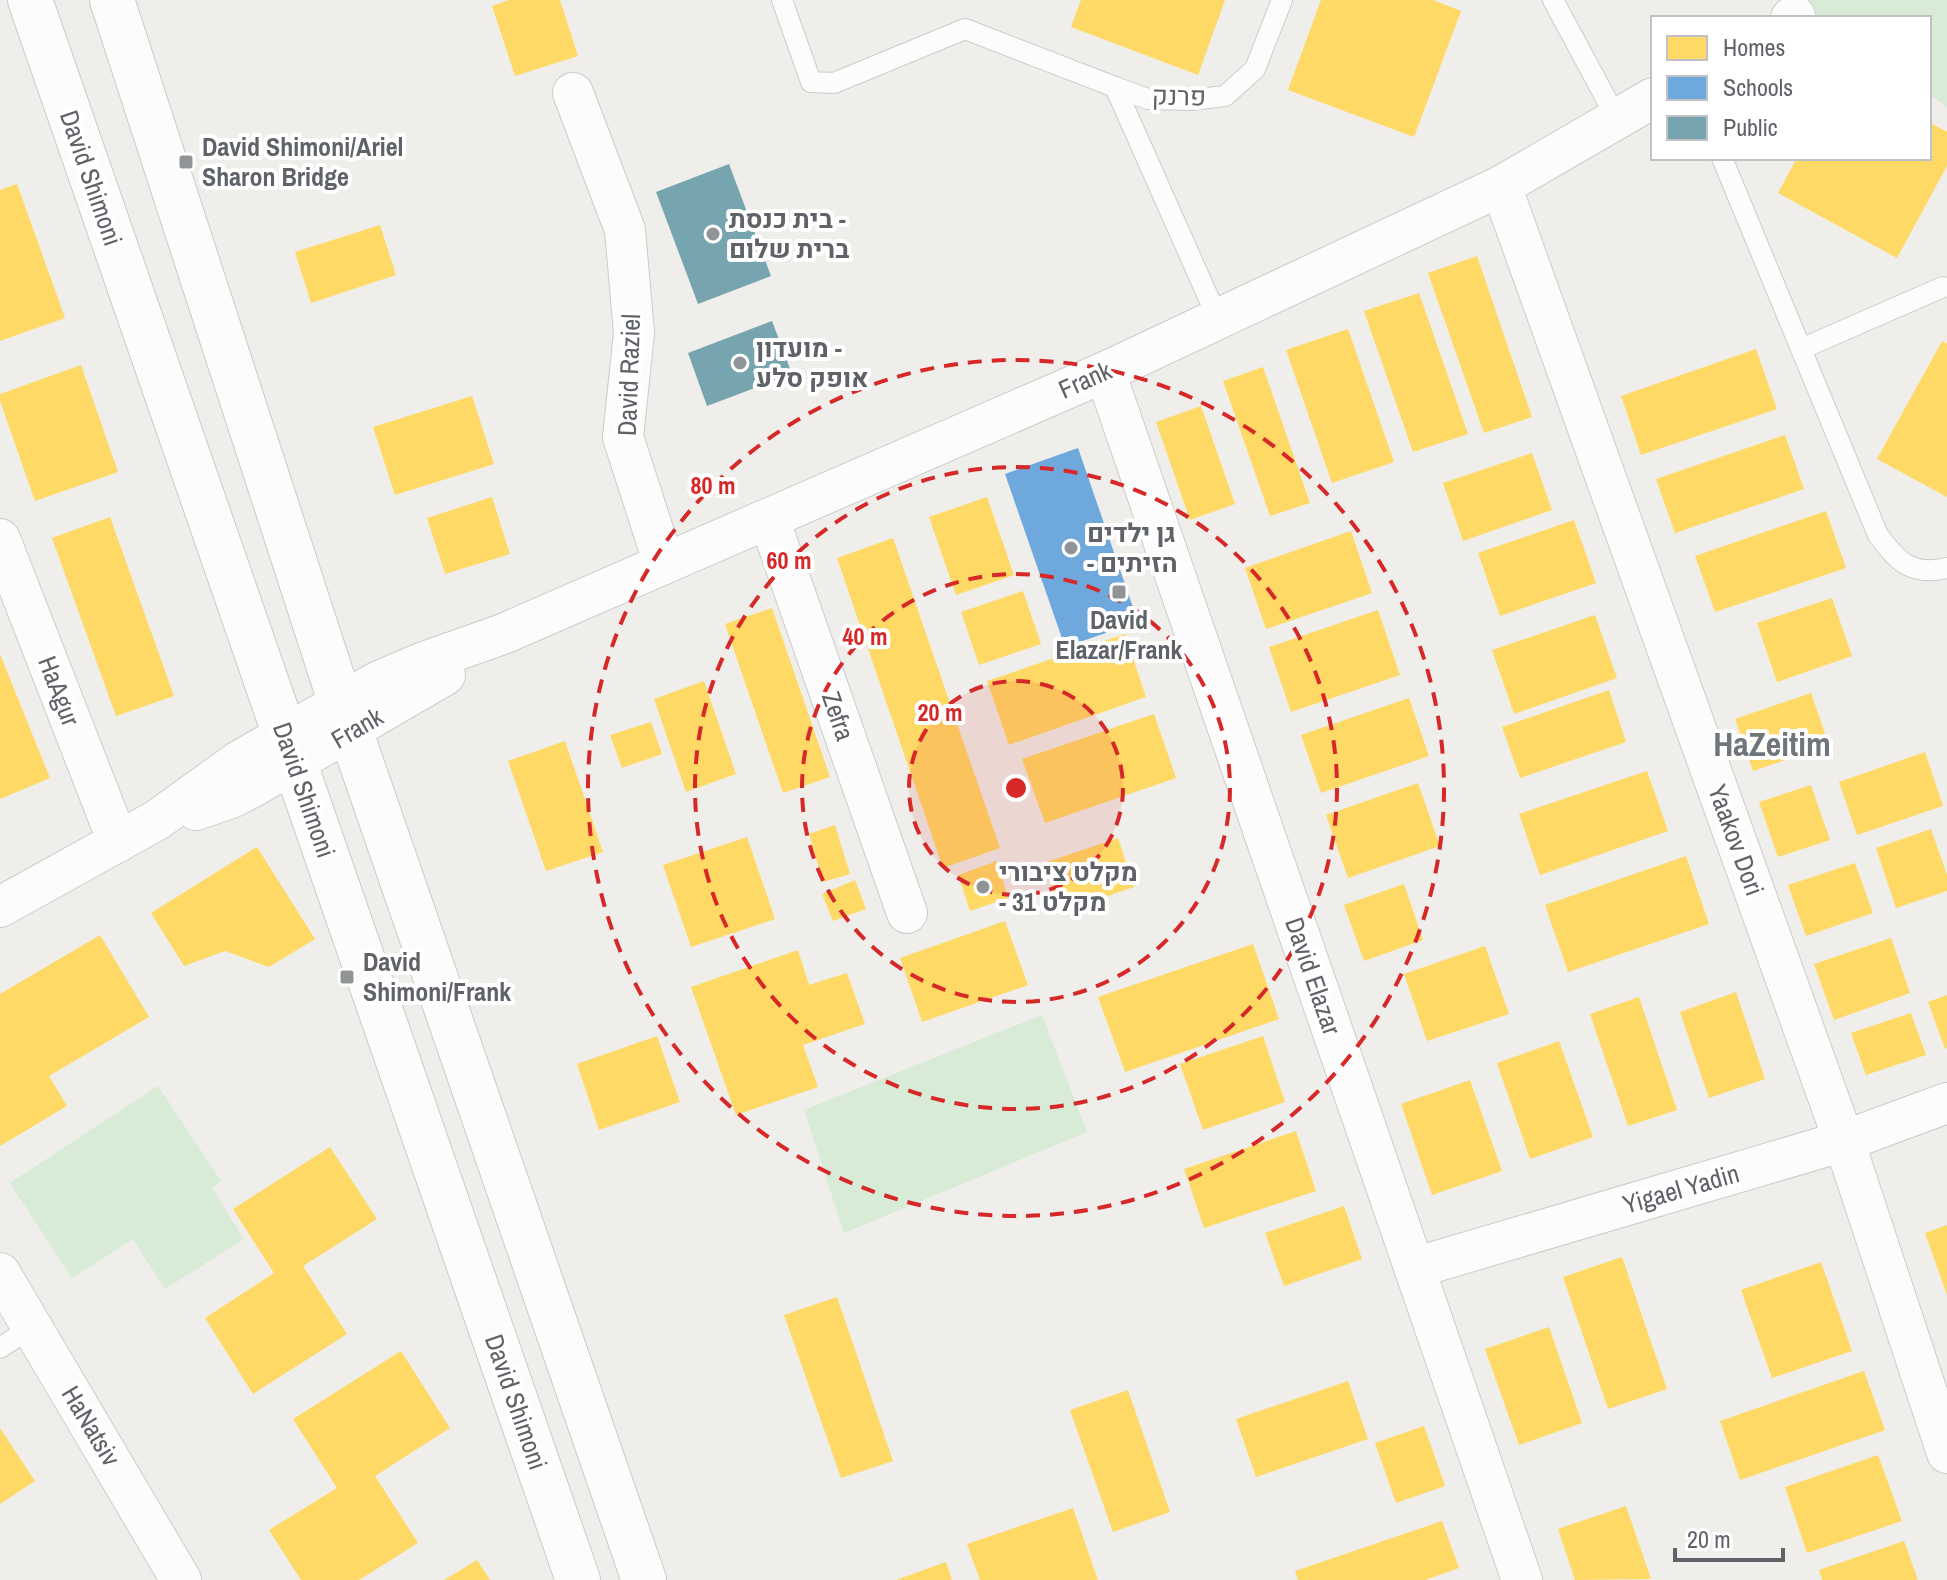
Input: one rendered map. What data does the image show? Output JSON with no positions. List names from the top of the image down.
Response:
{
  "streets": {
    "main road": ["David Shimoni"],
    "street": [
      "David Raziel",
      "Frank",
      "HaAgur",
      "Zefra",
      "Yaakov Dori",
      "David Elazar",
      "Yigael Yadin",
      "HaNatsiv"
    ],
    "lane": ["פרנק"]
  },
  "crossings": [
    ["David Shimoni", "Frank"],
    ["David Raziel", "Frank"],
    ["Frank", "HaAgur"],
    ["Frank", "Zefra"],
    ["Frank", "Yaakov Dori"],
    ["Frank", "David Elazar"],
    ["Yaakov Dori", "Yigael Yadin"],
    ["David Elazar", "Yigael Yadin"]
  ],
  "districts": ["HaZeitim"],
  "places": {
    "transit": ["David Shimoni/Ariel Sharon Bridge", "David Elazar/Frank", "David Shimoni/Frank"],
    "other": [
      "בית כנסת - ברית שלום",
      "מועדון - אופק סלע",
      "גן ילדים - הזיתים",
      "מקלט ציבורי - מקלט 31"
    ]
  },
  "legend": ["Homes", "Schools", "Public"],
  "scale_bar": "20 m",
  "rings": [
    "80 m",
    "60 m",
    "40 m",
    "20 m"
  ]
}
